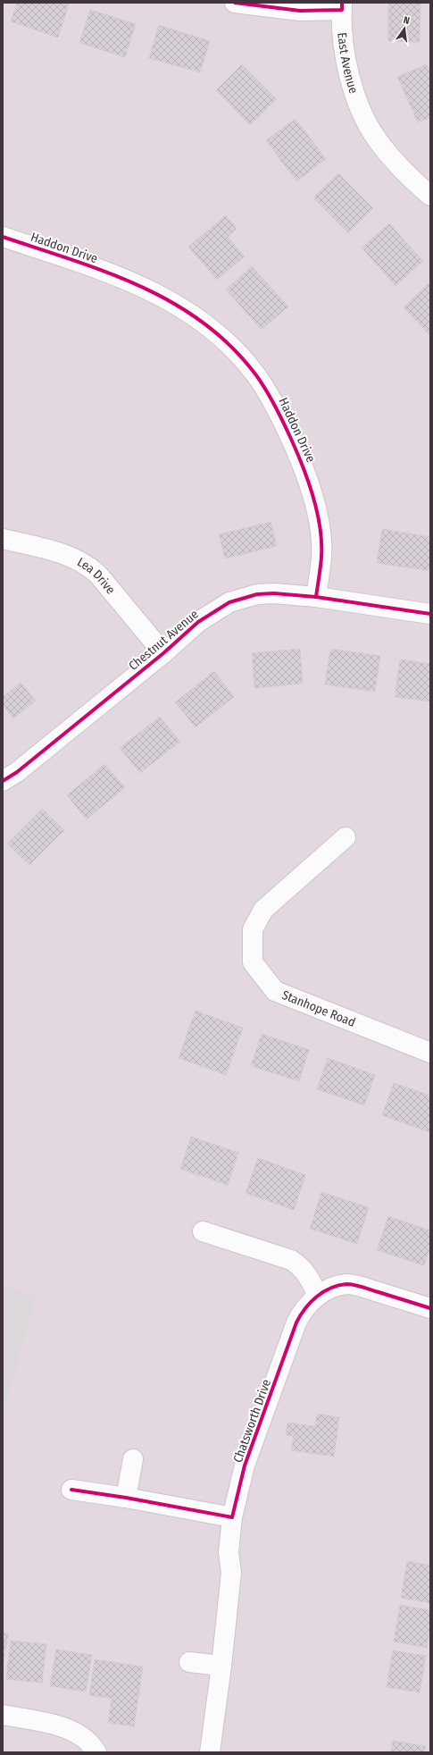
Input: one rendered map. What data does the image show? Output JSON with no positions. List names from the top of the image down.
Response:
{
  "streets": {
    "street": [
      "East Avenue",
      "Haddon Drive",
      "Lea Drive",
      "Chestnut Avenue",
      "Stanhope Road",
      "Chatsworth Drive"
    ]
  },
  "crossings": [
    ["Haddon Drive", "Chestnut Avenue"],
    ["Lea Drive", "Chestnut Avenue"]
  ],
  "north": "top"
}
